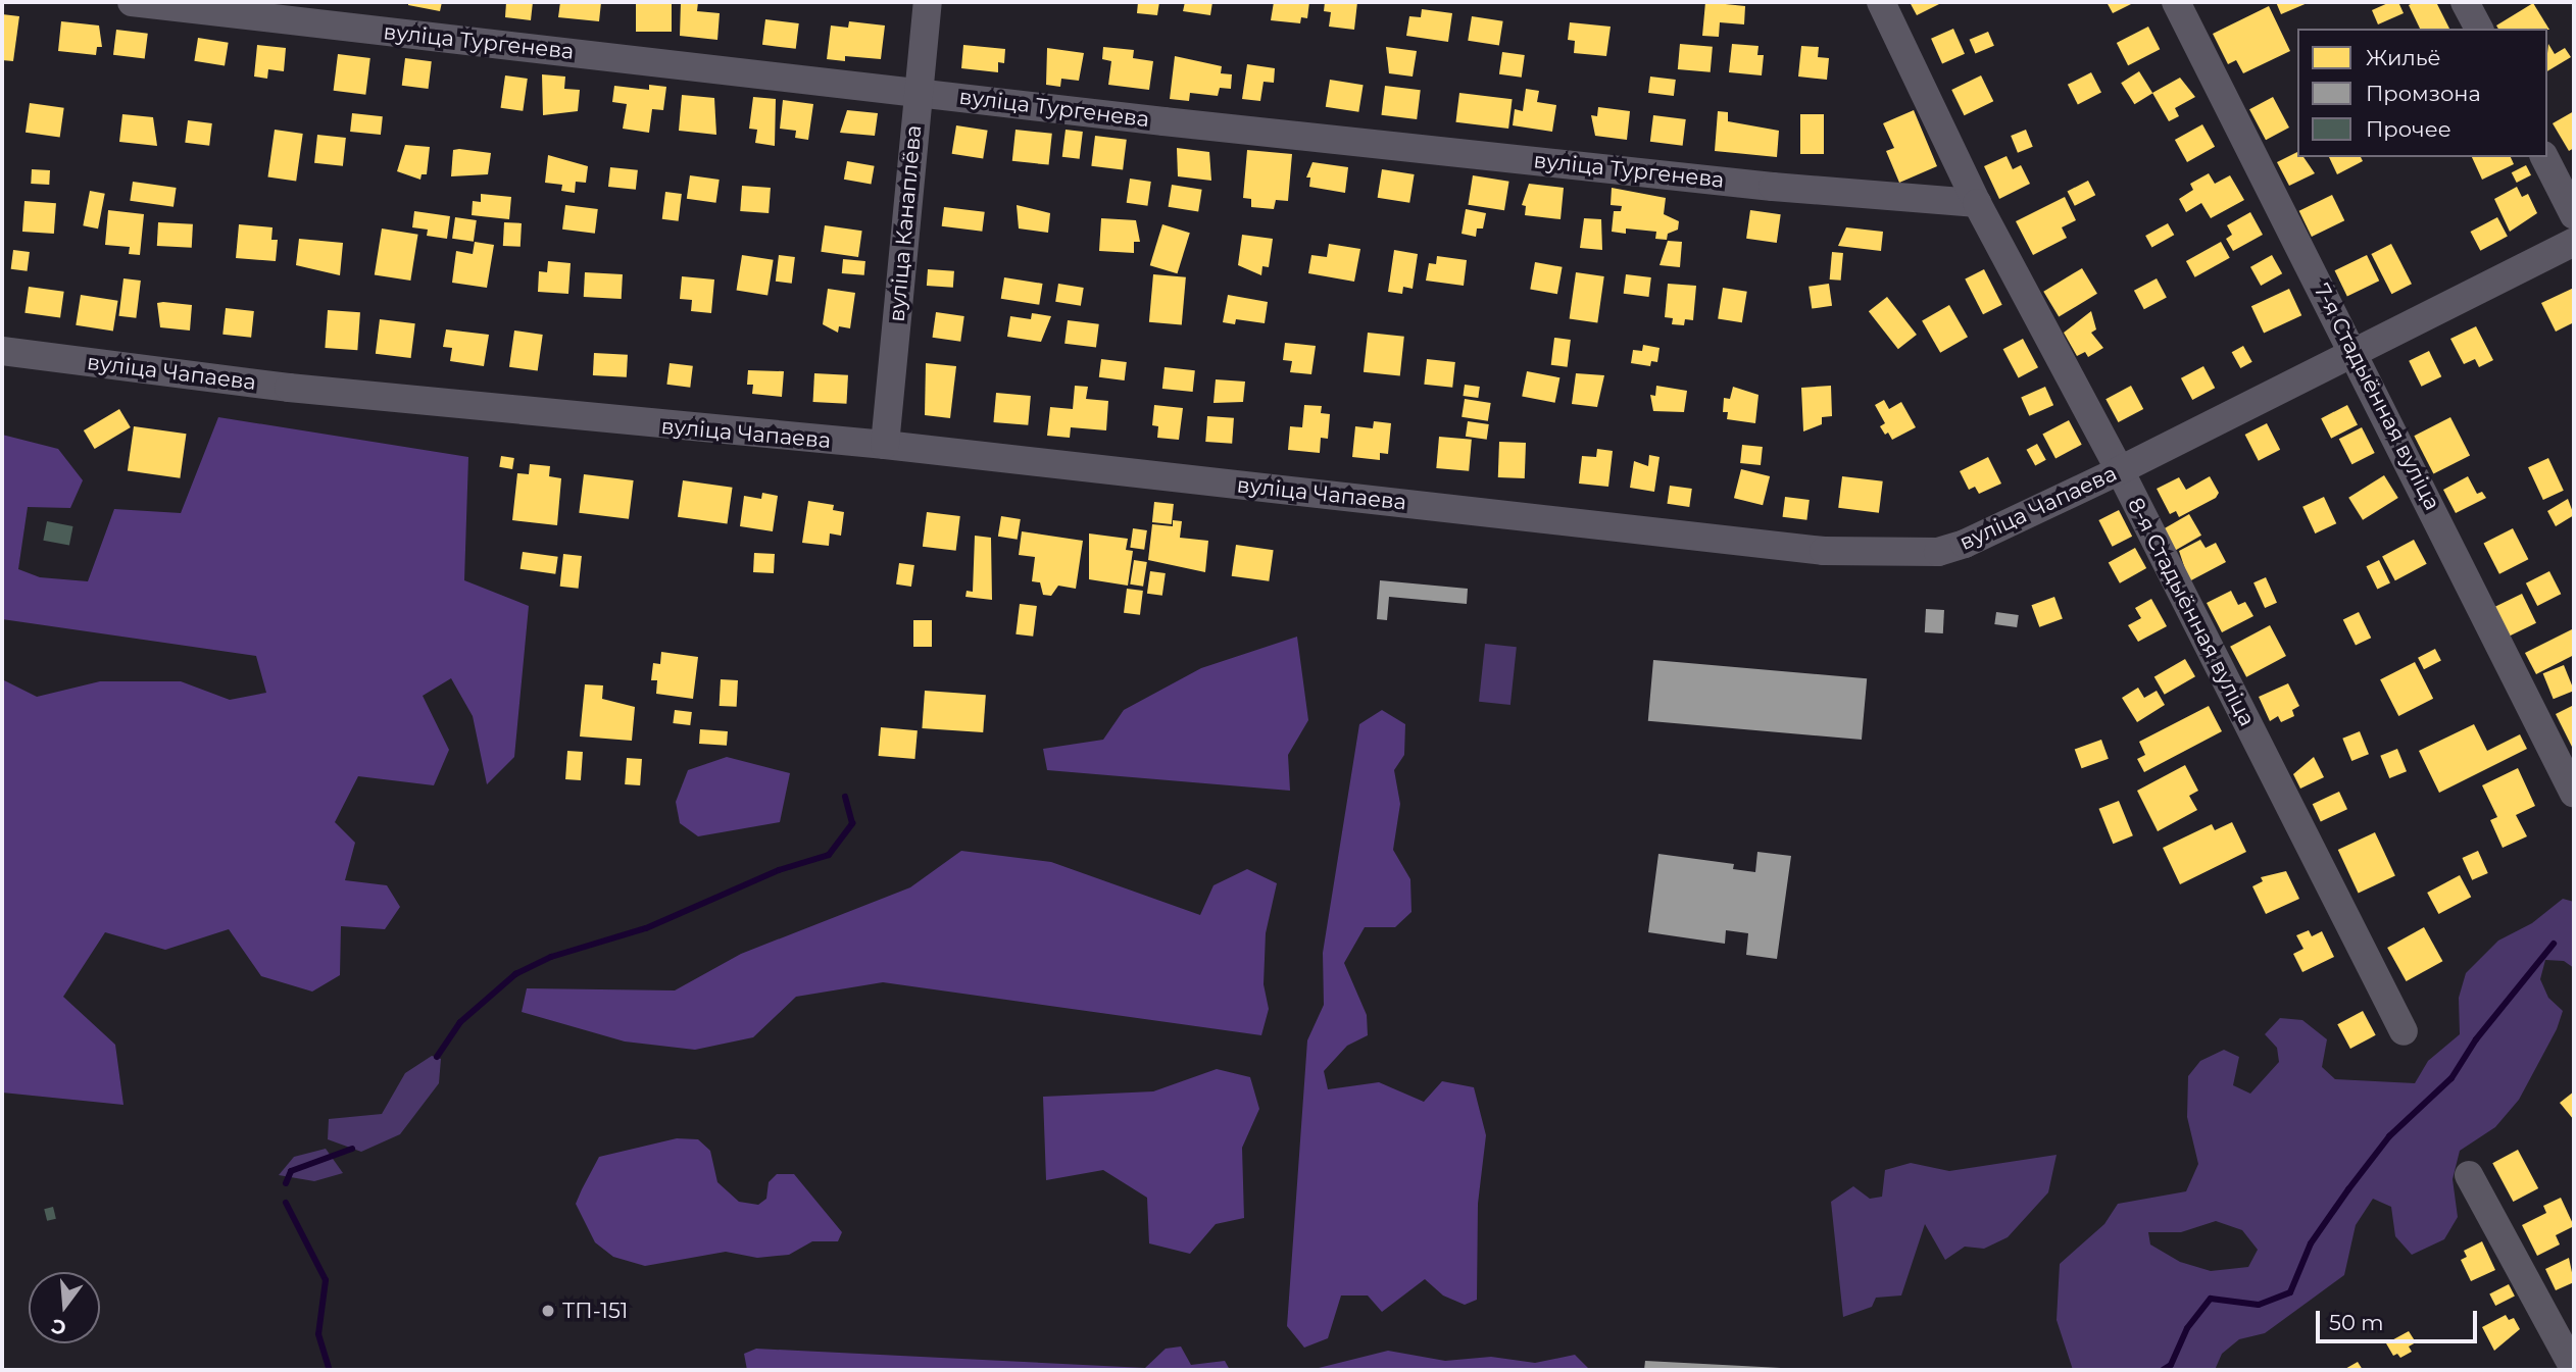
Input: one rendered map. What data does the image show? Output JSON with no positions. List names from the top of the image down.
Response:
{
  "streets": {
    "street": [
      "вуліца Тургенева",
      "вуліца Канаплёва",
      "вуліца Чапаева",
      "7-я Стадыённая вуліца",
      "8-я Стадыённая вуліца"
    ]
  },
  "crossings": [
    ["вуліца Тургенева", "вуліца Канаплёва"],
    ["вуліца Тургенева", "8-я Стадыённая вуліца"],
    ["вуліца Канаплёва", "вуліца Чапаева"],
    ["вуліца Чапаева", "7-я Стадыённая вуліца"],
    ["вуліца Чапаева", "8-я Стадыённая вуліца"]
  ],
  "places": ["ТП-151"],
  "legend": ["Жильё", "Промзона", "Прочее"],
  "scale_bar": "50 m",
  "north": "bottom"
}
